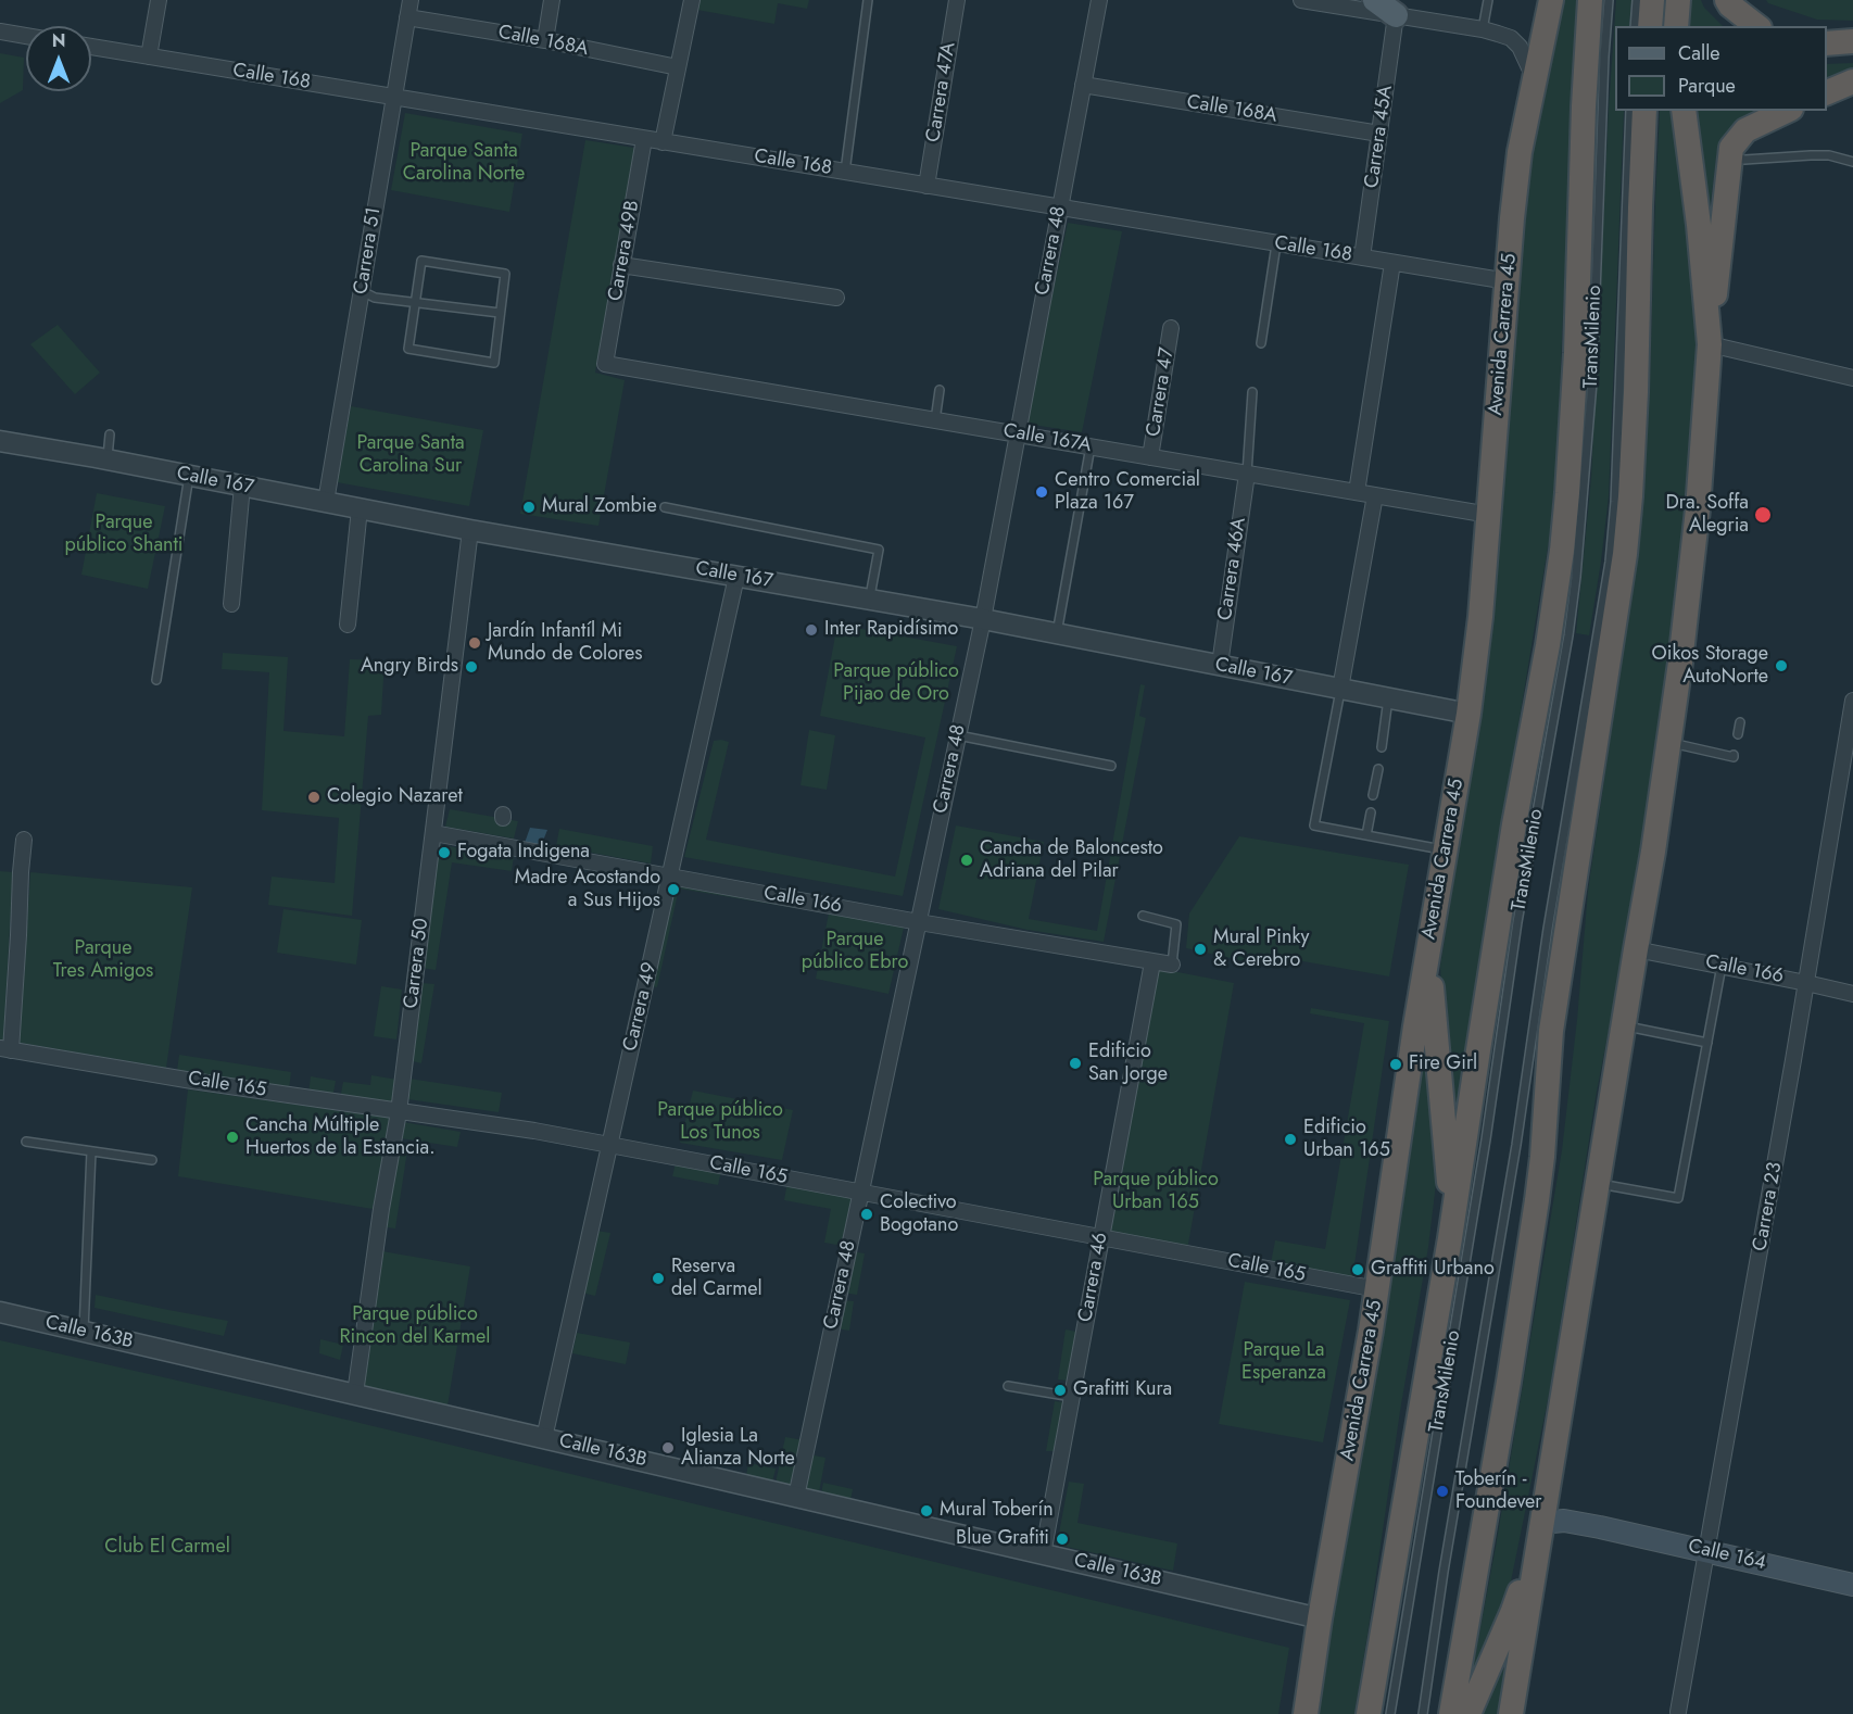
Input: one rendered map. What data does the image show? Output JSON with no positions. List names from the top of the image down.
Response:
{
  "streets": {
    "highway": ["Avenida Carrera 45"],
    "main road": ["Calle 164"],
    "street": [
      "Calle 168A",
      "Calle 168",
      "Carrera 47A",
      "Carrera 45A",
      "Carrera 51",
      "Carrera 49B",
      "Carrera 48",
      "Carrera 47",
      "Calle 167A",
      "Calle 167",
      "Carrera 46A",
      "Calle 166",
      "Carrera 50",
      "Carrera 49",
      "Calle 165",
      "Carrera 23",
      "Carrera 46",
      "Calle 163B"
    ],
    "lane": ["TransMilenio"]
  },
  "crossings": [
    ["Calle 168A", "Carrera 45A"],
    ["Calle 168A", "Carrera 51"],
    ["Calle 168A", "Carrera 48"],
    ["Calle 168", "Carrera 47A"],
    ["Calle 168", "Carrera 45A"],
    ["Calle 168", "Carrera 51"],
    ["Calle 168", "Carrera 49B"],
    ["Calle 168", "Carrera 48"],
    ["Calle 168", "Avenida Carrera 45"],
    ["Carrera 51", "Calle 167"],
    ["Carrera 49B", "Calle 167A"],
    ["Carrera 48", "Calle 167A"],
    ["Carrera 48", "Calle 167"],
    ["Carrera 48", "Calle 166"],
    ["Carrera 48", "Calle 165"],
    ["Carrera 48", "Calle 163B"],
    ["Avenida Carrera 45", "Calle 167A"],
    ["Avenida Carrera 45", "Calle 167"],
    ["Avenida Carrera 45", "Calle 165"],
    ["Avenida Carrera 45", "Calle 163B"],
    ["Carrera 47", "Calle 167A"],
    ["Calle 167A", "Carrera 46A"],
    ["Calle 167", "Carrera 46A"],
    ["Calle 167", "Carrera 50"],
    ["Calle 167", "Carrera 49"],
    ["Calle 166", "Carrera 50"],
    ["Calle 166", "Carrera 49"],
    ["Calle 166", "Carrera 23"],
    ["Calle 166", "Carrera 46"],
    ["Carrera 50", "Calle 165"],
    ["Carrera 50", "Calle 163B"],
    ["Carrera 49", "Calle 165"],
    ["Carrera 49", "Calle 163B"],
    ["Calle 165", "Carrera 46"],
    ["Carrera 23", "Calle 164"],
    ["Carrera 46", "Calle 163B"]
  ],
  "parks": [
    "Parque Santa Carolina Norte",
    "Parque Santa Carolina Sur",
    "Parque público Shanti",
    "Parque público Pijao de Oro",
    "Parque público Ebro",
    "Parque Tres Amigos",
    "Parque público Los Tunos",
    "Parque público Urban 165",
    "Parque público Rincon del Karmel",
    "Parque La Esperanza",
    "Club El Carmel"
  ],
  "places": [
    "Centro Comercial Plaza 167",
    "Mural Zombie",
    "Dra. Soffa Alegria",
    "Inter Rapidísimo",
    "Jardín Infantíl Mi Mundo de Colores",
    "Oikos Storage AutoNorte",
    "Angry Birds",
    "Colegio Nazaret",
    "Fogata Indigena",
    "Cancha de Baloncesto Adriana del Pilar",
    "Madre Acostando a Sus Hijos",
    "Mural Pinky & Cerebro",
    "Edificio San Jorge",
    "Fire Girl",
    "Cancha Múltiple Huertos de la Estancia.",
    "Edificio Urban 165",
    "Colectivo Bogotano",
    "Graffiti Urbano",
    "Reserva del Carmel",
    "Grafitti Kura",
    "Iglesia La Alianza Norte",
    "Toberín - Foundever",
    "Mural Toberín",
    "Blue Grafiti"
  ],
  "legend": ["Calle", "Parque"],
  "north": "top"
}
